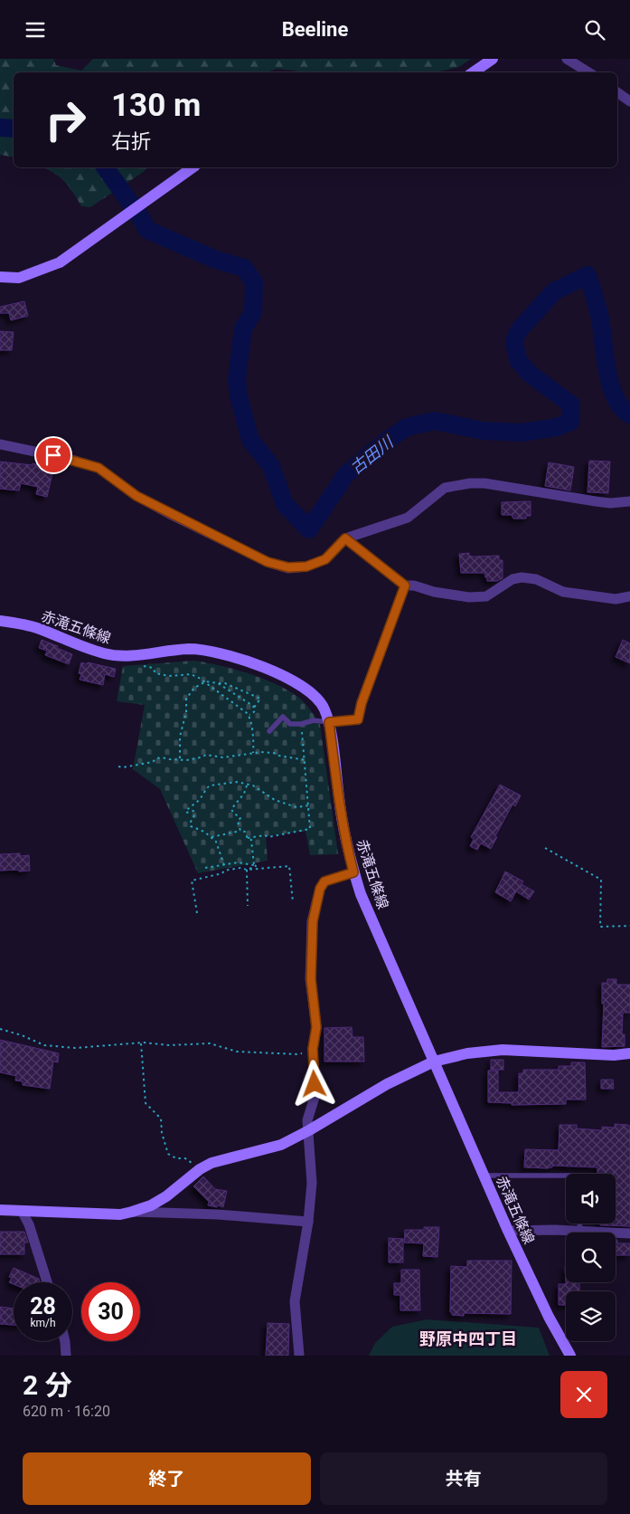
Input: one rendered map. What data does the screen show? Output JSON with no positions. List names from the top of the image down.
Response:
{
  "streets": {
    "main road": ["赤滝五條線"]
  },
  "districts": ["野原中四丁目"],
  "water": ["古田川"],
  "page": {
    "header": "Beeline",
    "turn": ["130 m", "右折"],
    "speed": "28 km/h",
    "limit": "30",
    "heading": ["2 分", "620 m · 16:20"],
    "buttons": ["終了", "共有"]
  }
}
